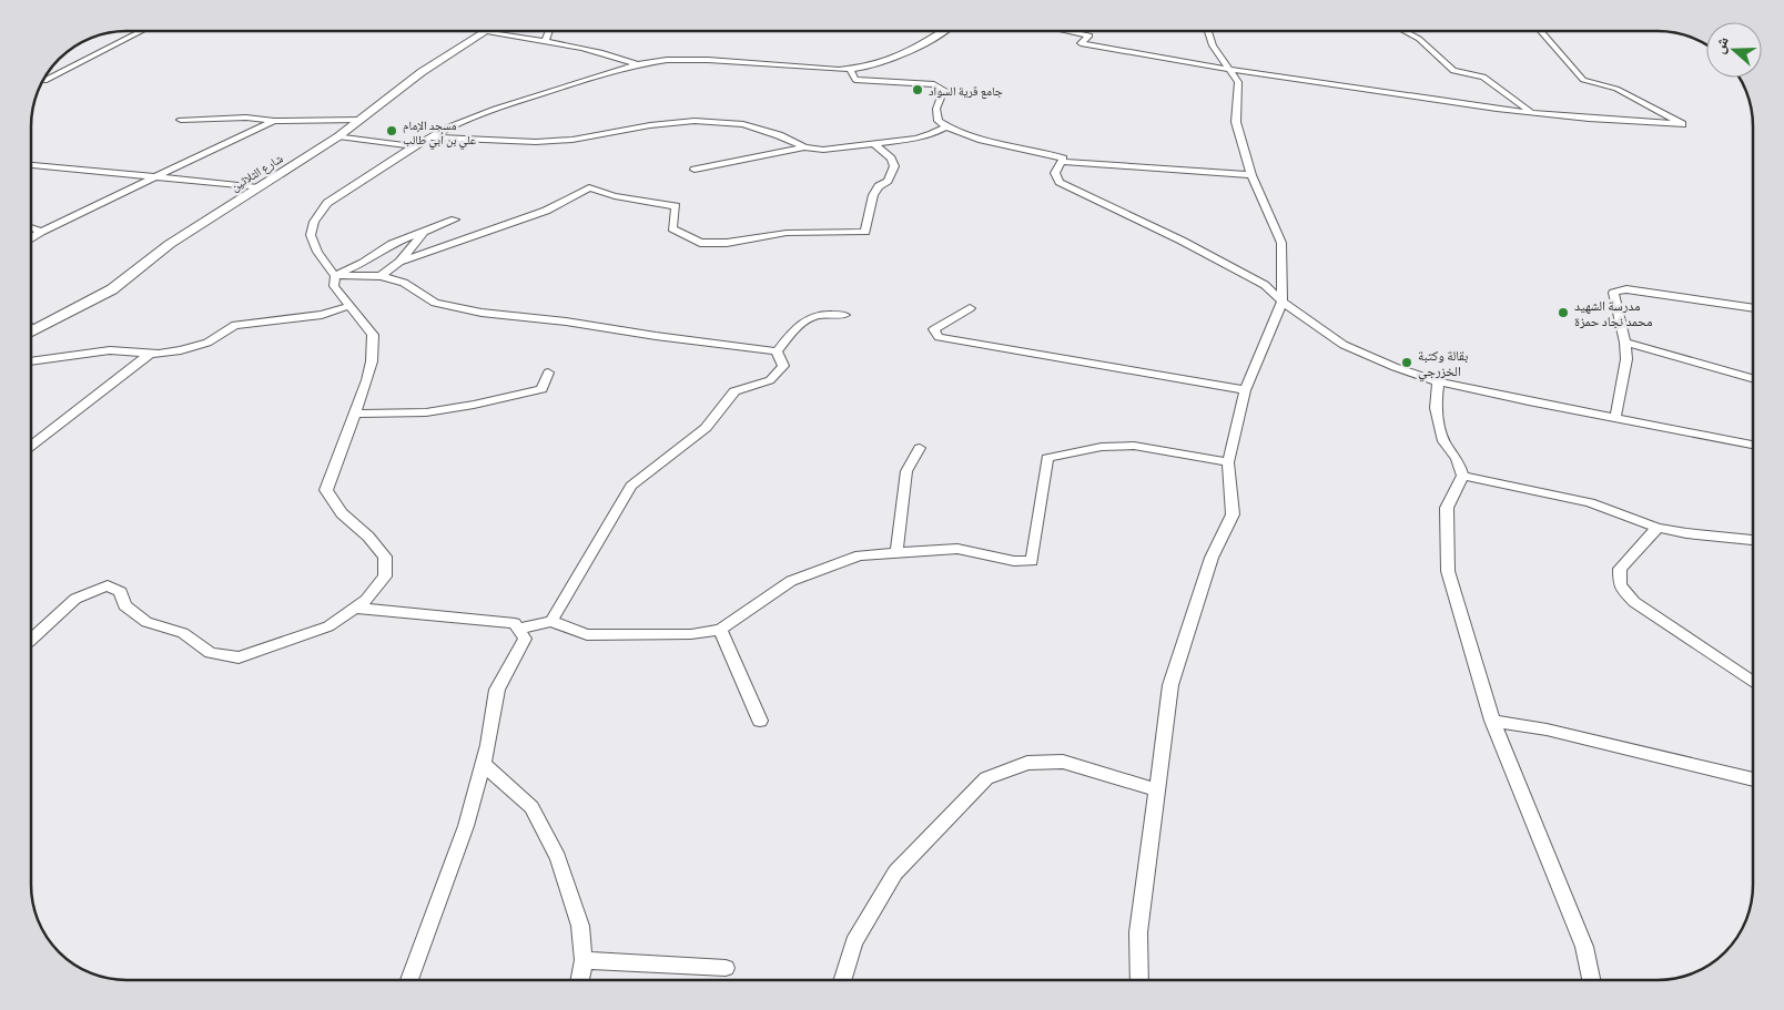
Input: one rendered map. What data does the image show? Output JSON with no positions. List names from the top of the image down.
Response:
{
  "streets": {
    "street": ["شارع الثلاثين"]
  },
  "places": [
    "جامع قرية السواد",
    "مسجد الإمام علي بن أبي طالب",
    "مدرسة الشهيد محمد نجاد حمزة",
    "بقالة وكتبة الخزرجي"
  ],
  "north": "left"
}
